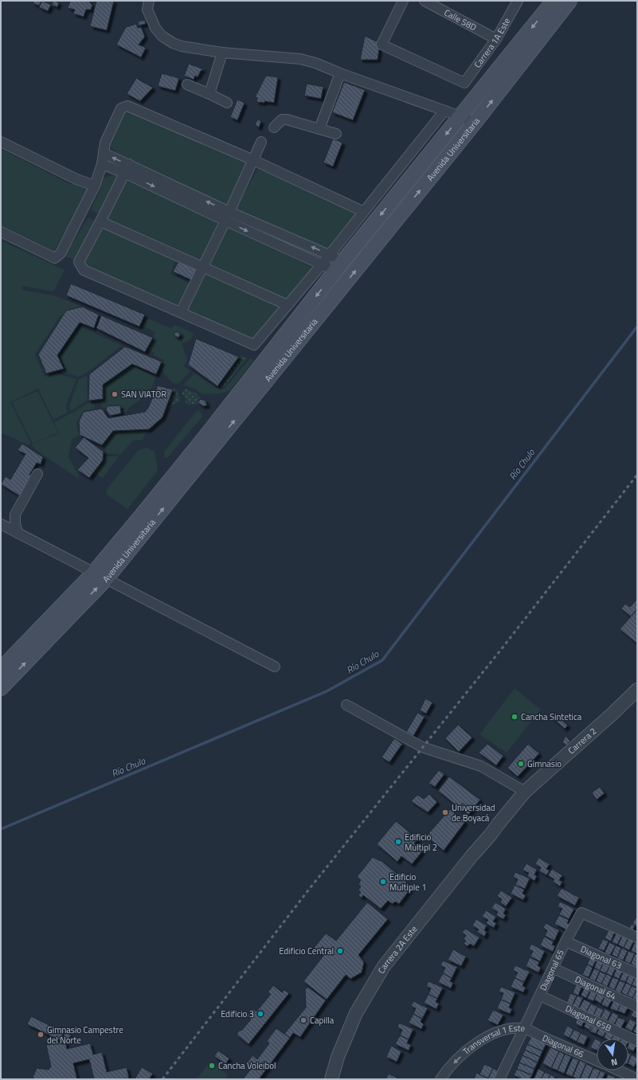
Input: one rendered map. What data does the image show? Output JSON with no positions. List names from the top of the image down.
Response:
{
  "streets": {
    "main road": ["Avenida Universitaria"],
    "street": [
      "Calle 58D",
      "Carrera 1A Este",
      "Carrera 2",
      "Carrera 2A Este",
      "Diagonal 63",
      "Diagonal 65",
      "Diagonal 64",
      "Diagonal 65B",
      "Transversal 1 Este",
      "Diagonal 66"
    ]
  },
  "crossings": [
    ["Calle 58D", "Carrera 1A Este"],
    ["Carrera 2", "Carrera 2A Este"],
    ["Diagonal 63", "Diagonal 65"],
    ["Diagonal 65", "Diagonal 64"],
    ["Diagonal 65", "Diagonal 65B"],
    ["Diagonal 65", "Transversal 1 Este"],
    ["Diagonal 65", "Diagonal 66"],
    ["Transversal 1 Este", "Diagonal 66"]
  ],
  "one_way": ["Transversal 1 Este"],
  "water": ["Río Chulo"],
  "places": [
    "SAN VIATOR",
    "Cancha Sintetica",
    "Gimnasio",
    "Universidad de Boyacá",
    "Edificio Multipl 2",
    "Edificio Multiple 1",
    "Edificio Central",
    "Edificio 3",
    "Capilla",
    "Gimnasio Campestre del Norte",
    "Cancha Voleibol"
  ],
  "north": "bottom"
}
